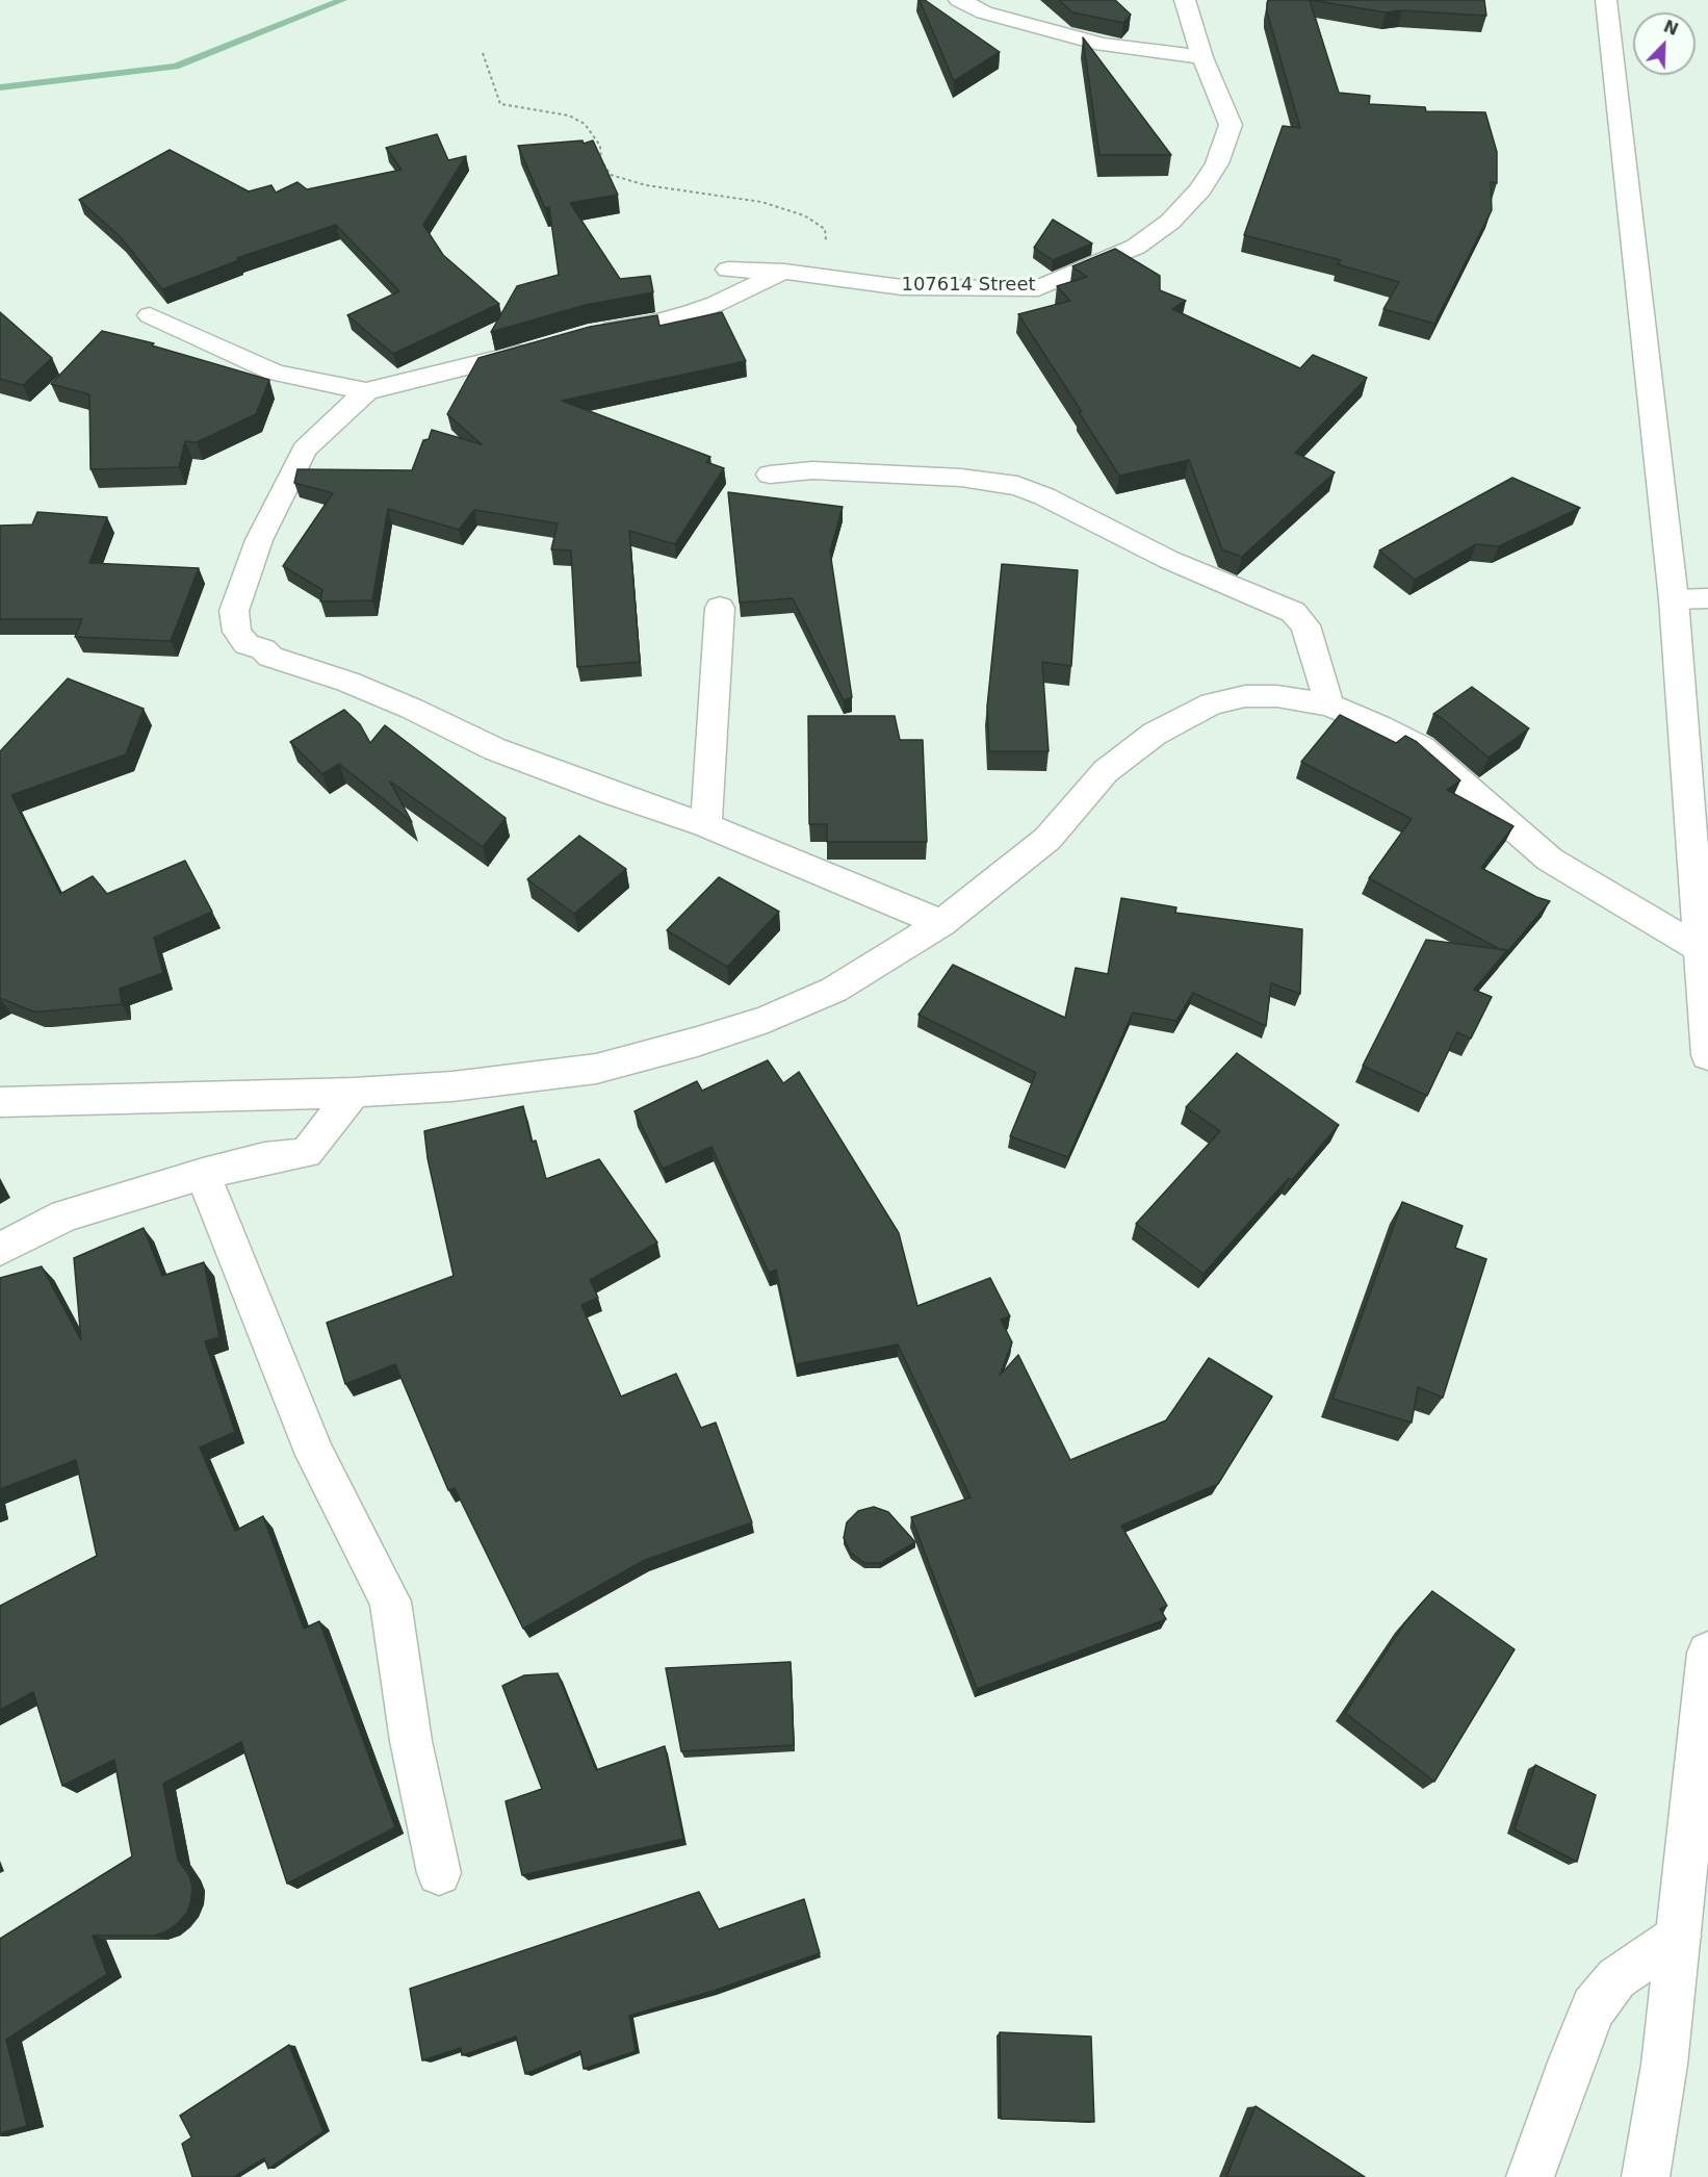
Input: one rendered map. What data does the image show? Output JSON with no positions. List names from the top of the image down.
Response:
{
  "streets": {
    "street": ["107614 Street"]
  },
  "north": "top right"
}
